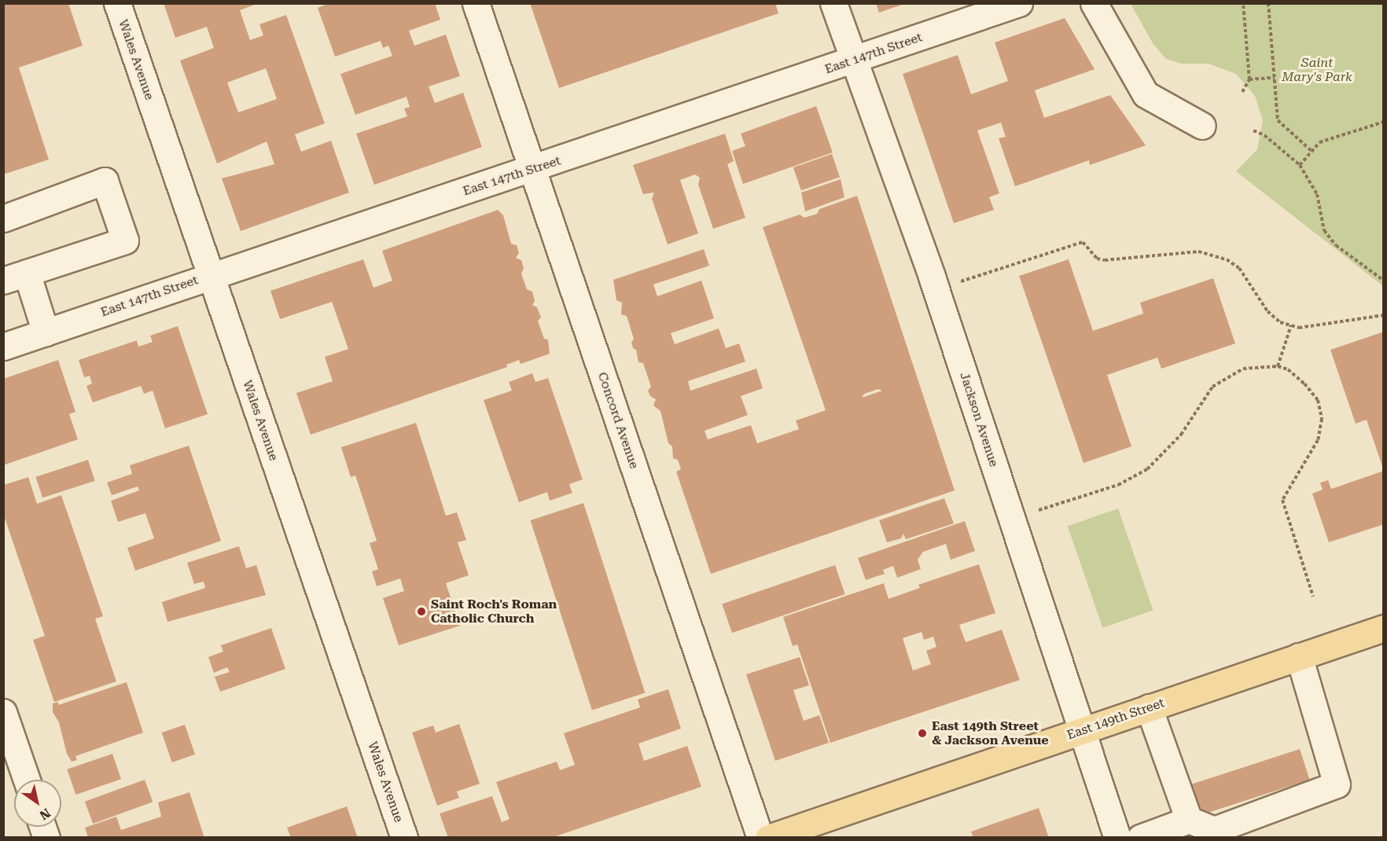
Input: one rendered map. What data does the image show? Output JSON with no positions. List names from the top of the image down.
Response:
{
  "streets": {
    "main road": ["East 149th Street"],
    "street": [
      "East 147th Street",
      "Wales Avenue",
      "Jackson Avenue",
      "Concord Avenue"
    ]
  },
  "crossings": [
    ["East 147th Street", "Wales Avenue"],
    ["East 147th Street", "Jackson Avenue"],
    ["East 147th Street", "Concord Avenue"],
    ["Jackson Avenue", "East 149th Street"]
  ],
  "parks": ["Saint Mary's Park"],
  "places": ["Saint Roch's Roman Catholic Church", "East 149th Street & Jackson Avenue"],
  "north": "bottom right"
}
